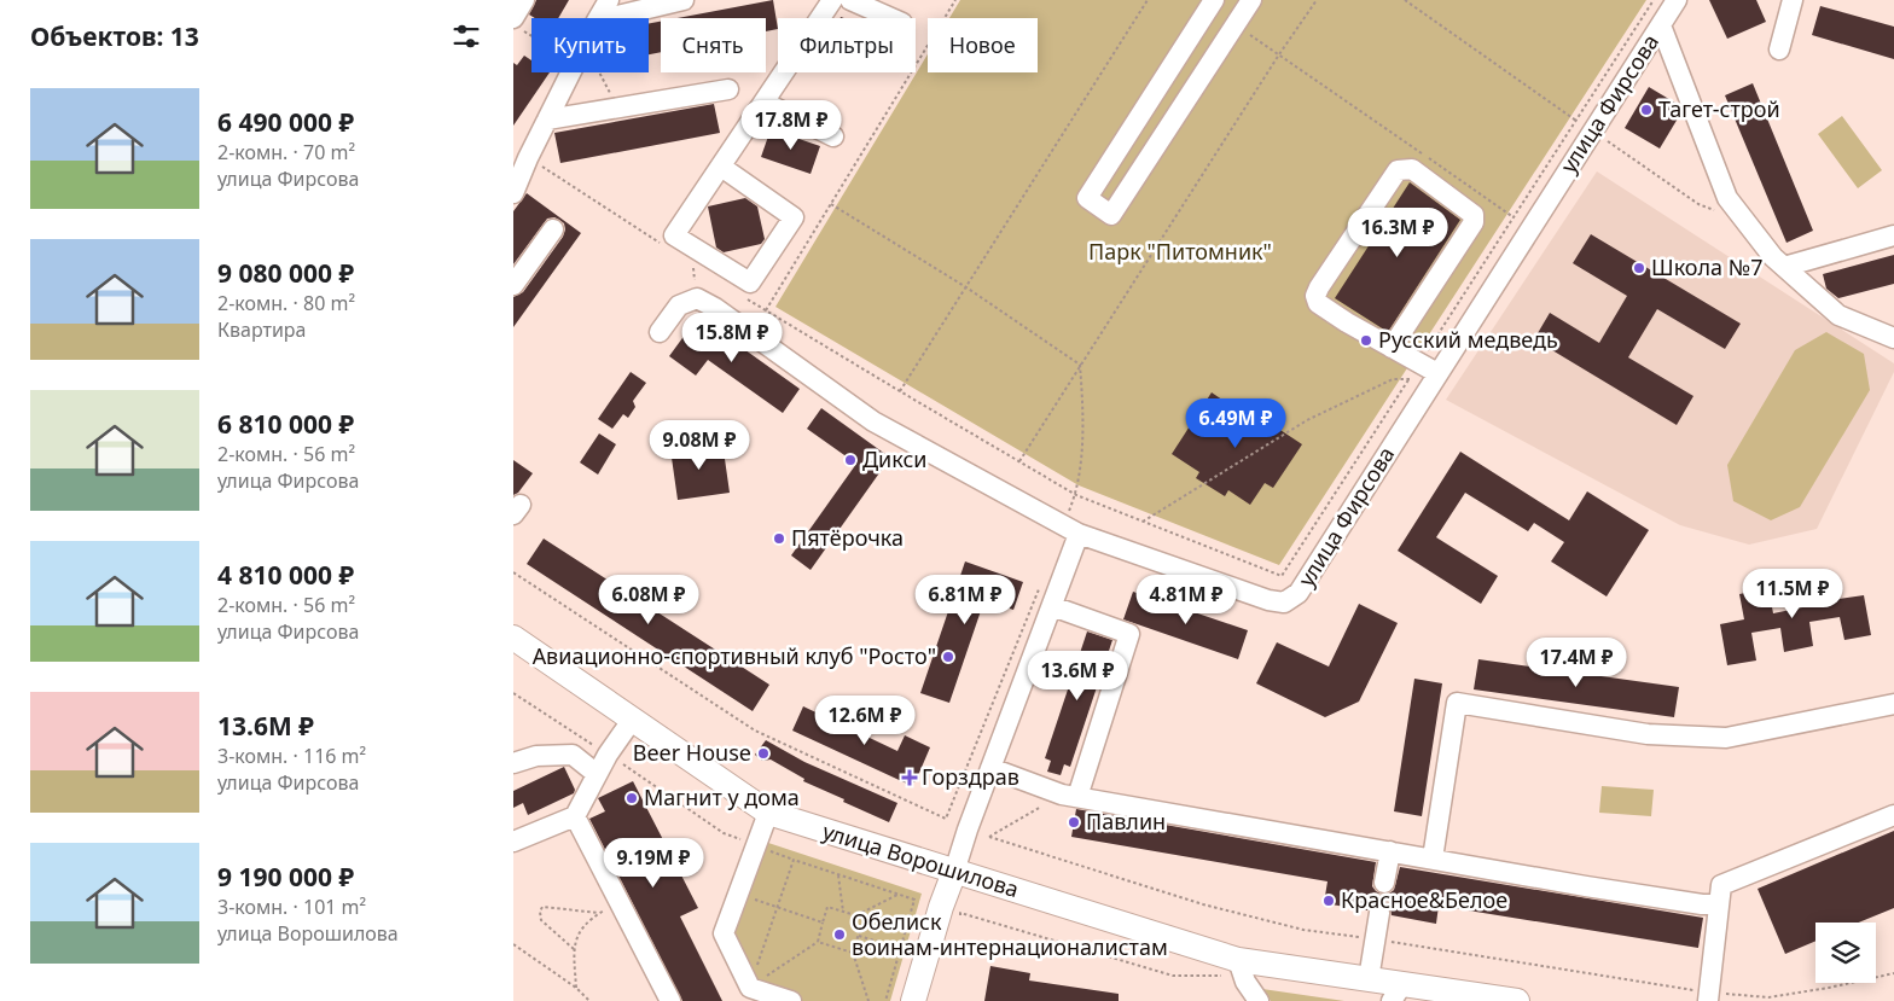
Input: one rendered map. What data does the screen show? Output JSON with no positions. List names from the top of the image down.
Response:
{
  "streets": {
    "main road": ["улица Ворошилова"],
    "street": ["улица Фирсова"]
  },
  "parks": ["Парк \"Питомник\""],
  "places": {
    "other": [
      "Тагет-строй",
      "Школа №7",
      "Русский медведь",
      "Дикси",
      "Пятёрочка",
      "Авиационно-спортивный клуб \"Росто\"",
      "Beer House",
      "Магнит у дома",
      "Павлин",
      "Красное&Белое",
      "Обелиск воинам-интернационалистам"
    ],
    "health": ["Горздрав"]
  },
  "page": {
    "heading": "Объектов: 13",
    "chip": [
      "Купить",
      "Снять",
      "Фильтры",
      "Новое"
    ],
    "list": [
      {
        "name": "6 490 000 ₽",
        "note": "2-комн. · 70 m² · улица Фирсова"
      },
      {
        "name": "9 080 000 ₽",
        "note": "2-комн. · 80 m² · Квартира"
      },
      {
        "name": "6 810 000 ₽",
        "note": "2-комн. · 56 m² · улица Фирсова"
      },
      {
        "name": "4 810 000 ₽",
        "note": "2-комн. · 56 m² · улица Фирсова"
      },
      {
        "name": "13.6M ₽",
        "note": "3-комн. · 116 m² · улица Фирсова"
      },
      {
        "name": "9 190 000 ₽",
        "note": "3-комн. · 101 m² · улица Ворошилова"
      }
    ],
    "price": [
      "17.8M ₽",
      "16.3M ₽",
      "15.8M ₽",
      "6.49M ₽",
      "9.08M ₽",
      "11.5M ₽",
      "6.08M ₽",
      "6.81M ₽",
      "4.81M ₽",
      "17.4M ₽",
      "13.6M ₽",
      "12.6M ₽",
      "9.19M ₽"
    ]
  }
}
